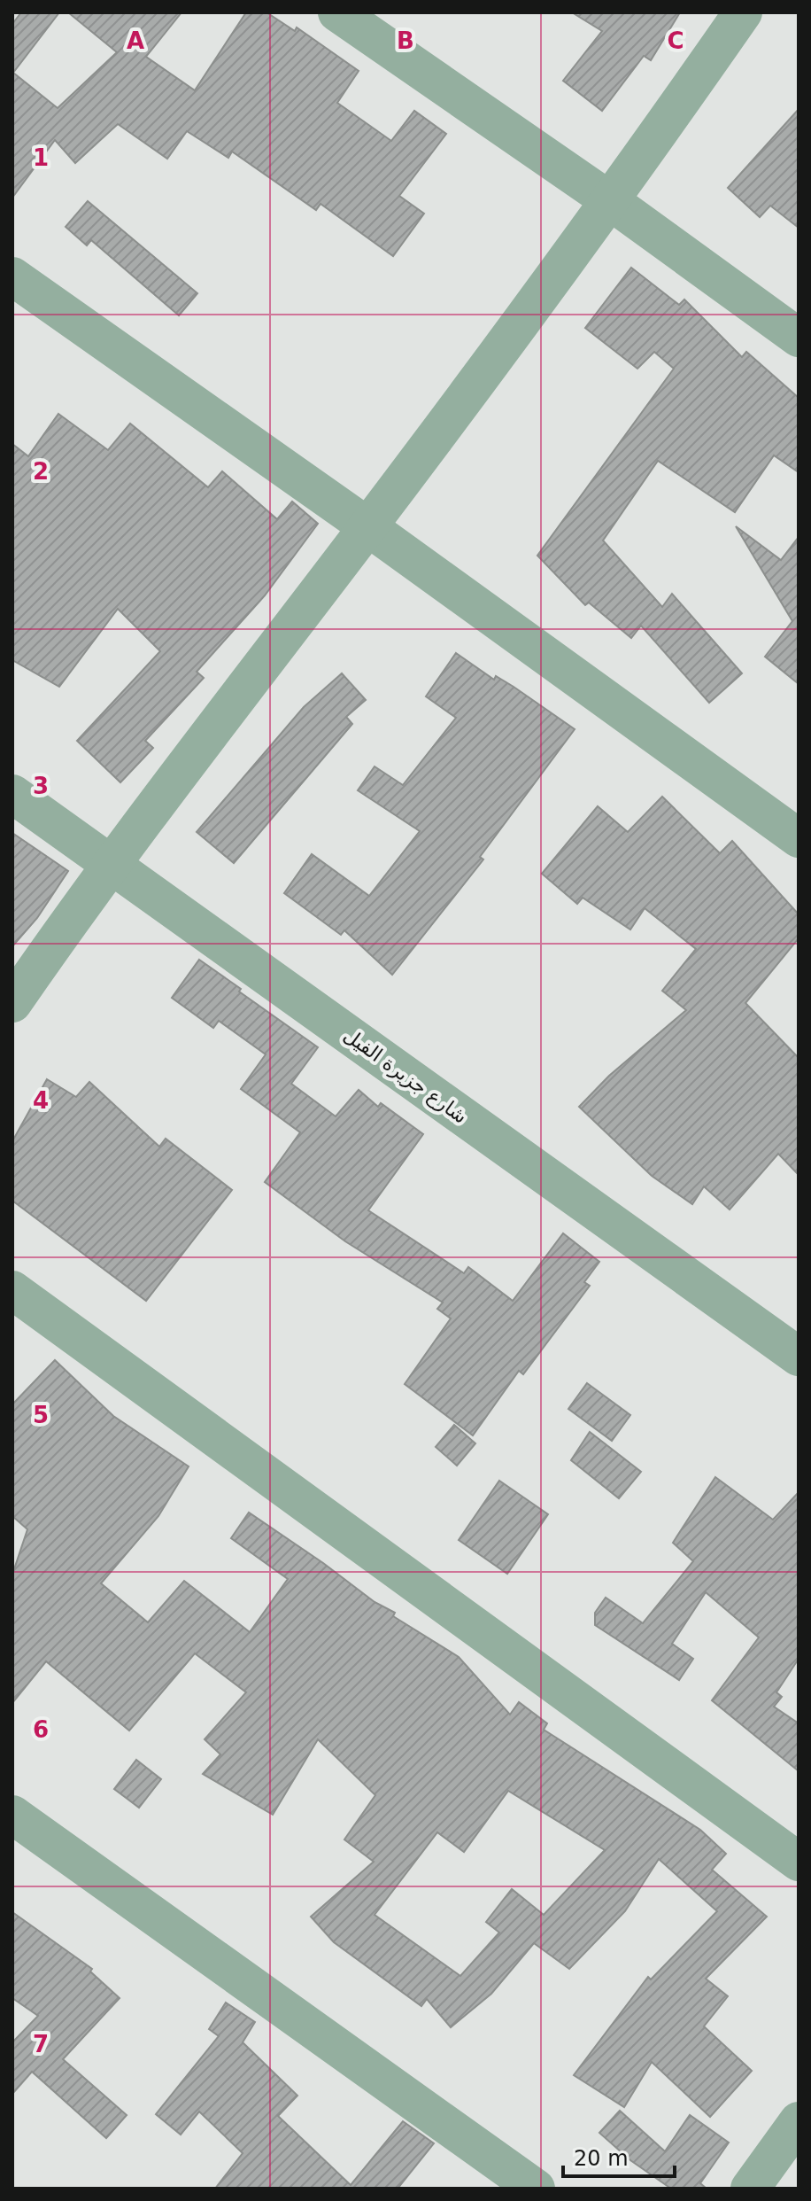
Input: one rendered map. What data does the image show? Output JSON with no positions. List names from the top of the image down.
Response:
{
  "streets": {
    "street": ["شارع جزيرة الفيل"]
  },
  "scale_bar": "20 m",
  "grid": {
    "columns": ["A", "B", "C"],
    "rows": [
      "1",
      "2",
      "3",
      "4",
      "5",
      "6",
      "7"
    ]
  }
}
